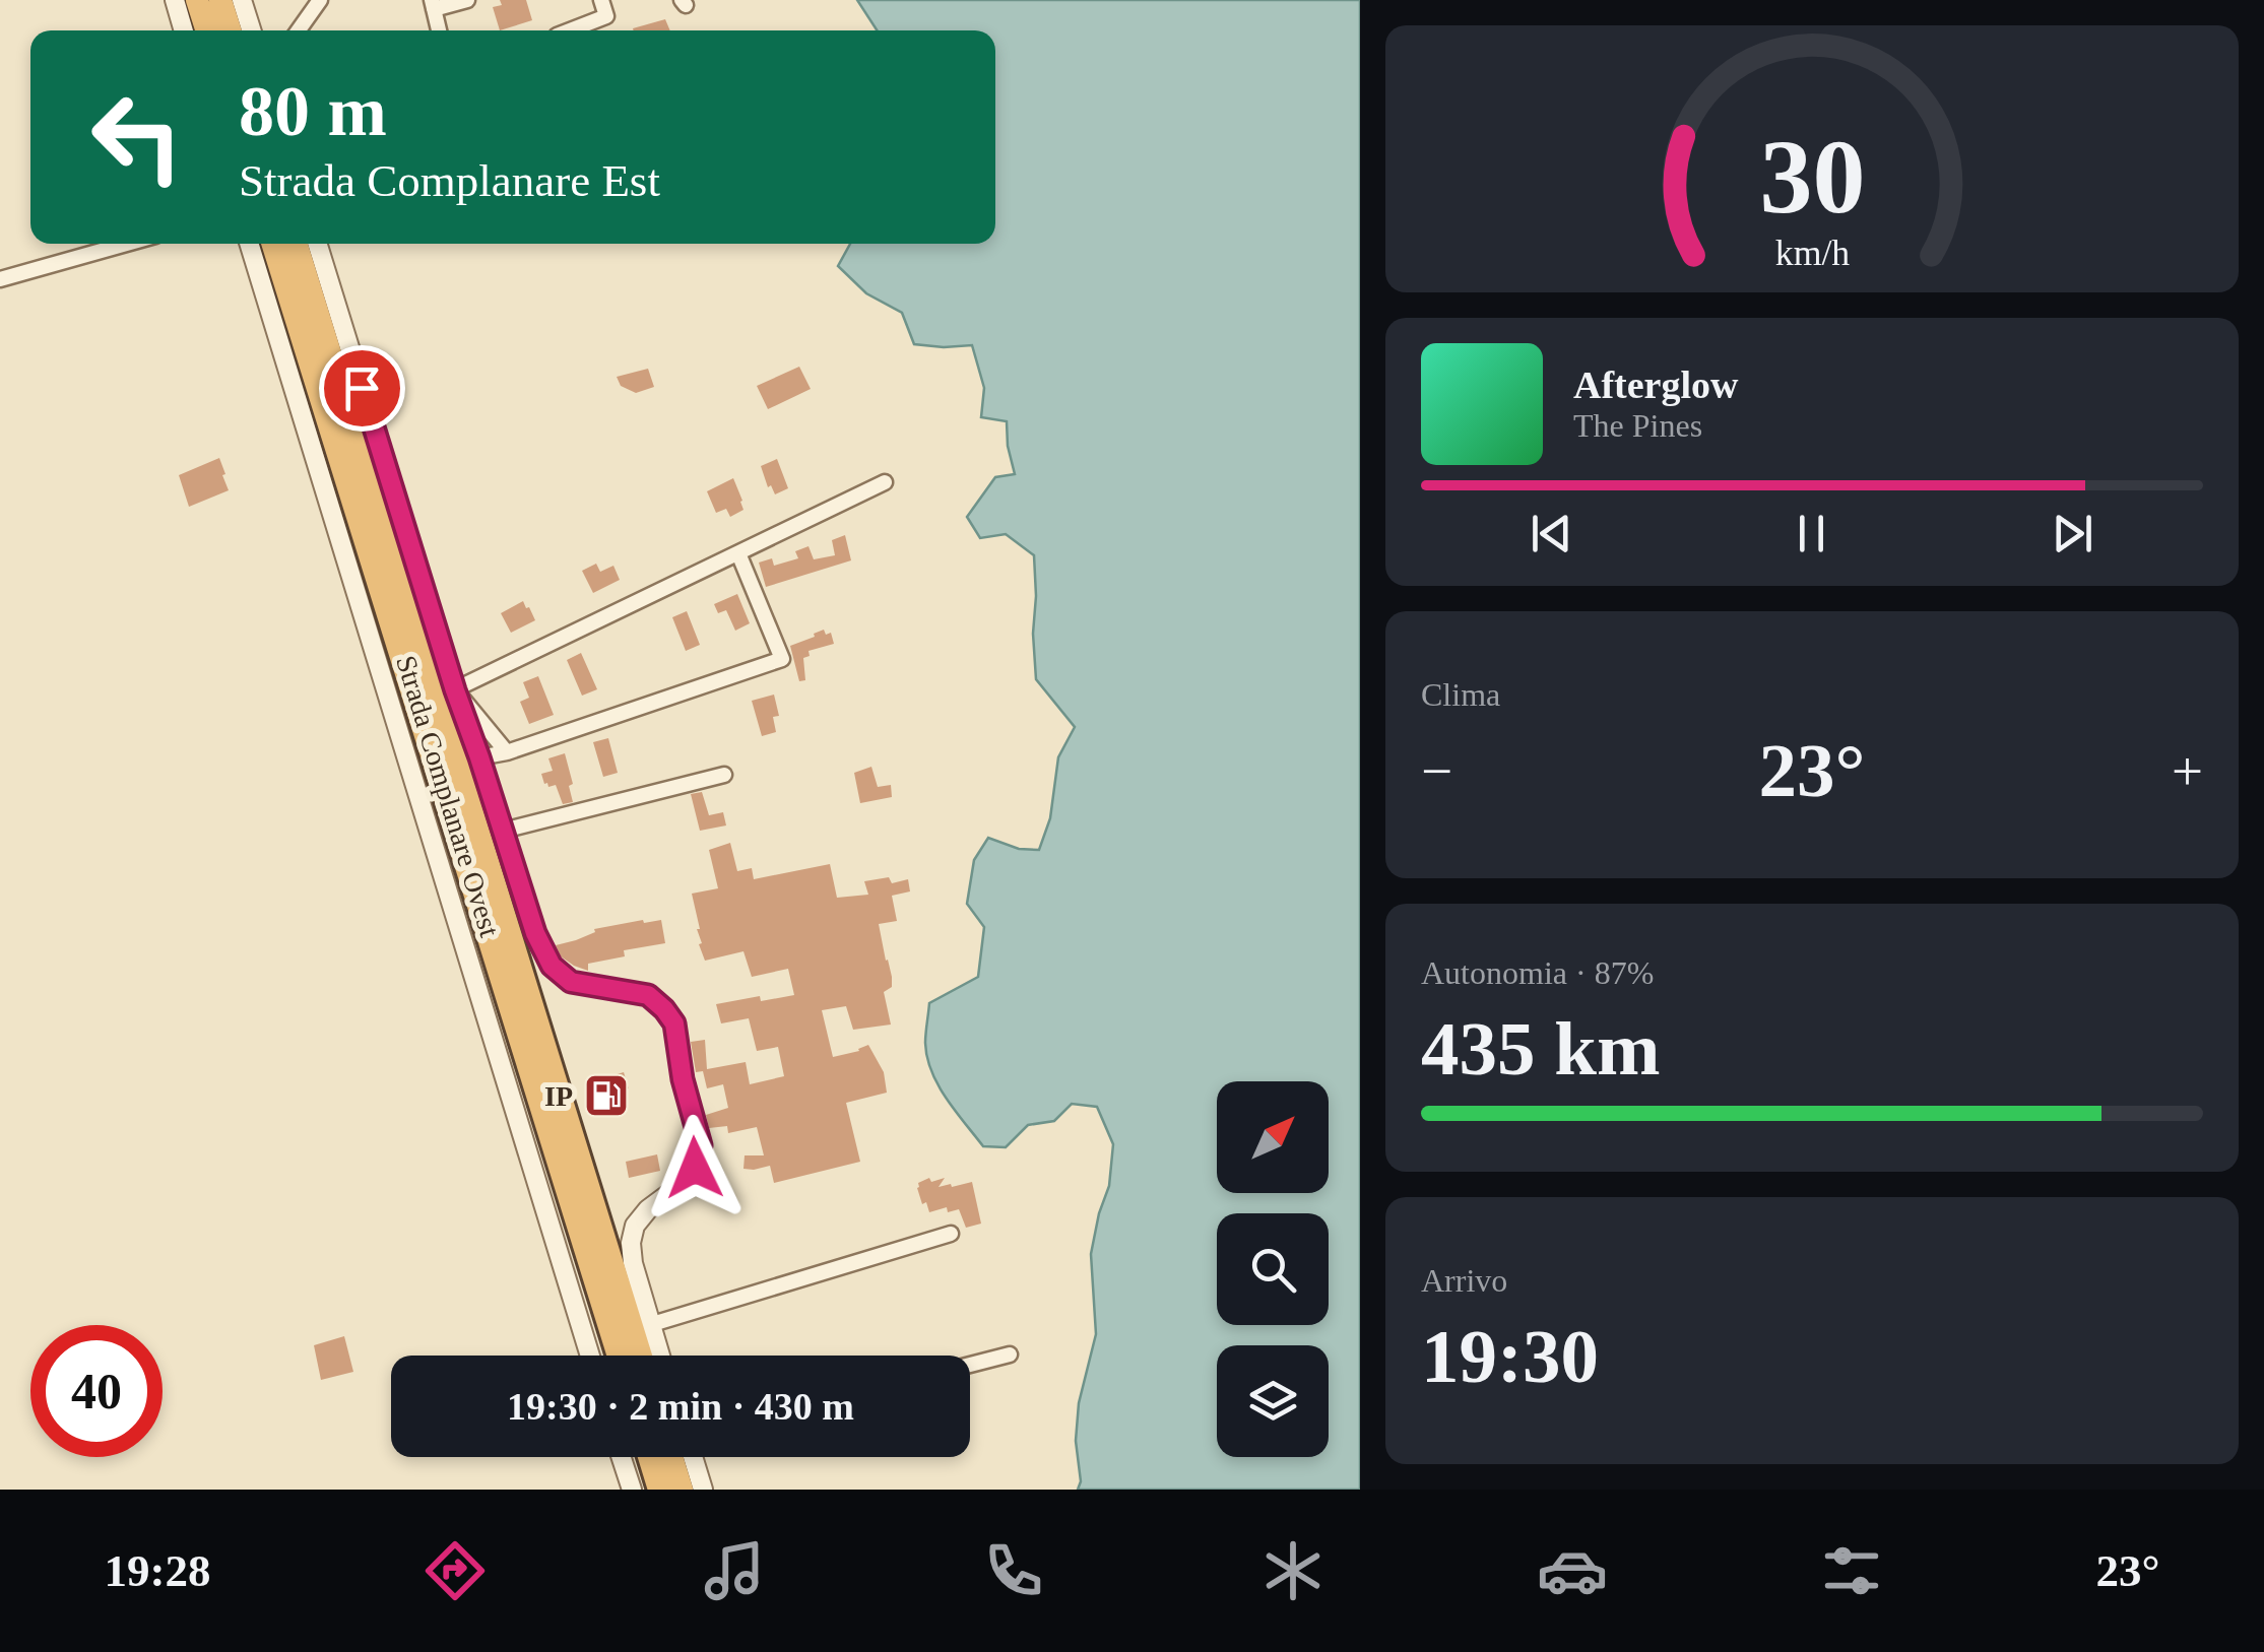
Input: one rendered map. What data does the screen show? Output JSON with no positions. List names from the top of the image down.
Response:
{
  "streets": {
    "street": ["Strada Complanare Ovest"]
  },
  "places": {
    "fuel station": ["IP"]
  },
  "north": "top right",
  "page": {
    "turn": ["80 m", "Strada Complanare Est"],
    "song": ["Afterglow", "The Pines"],
    "tile": [
      "Clima",
      ["Autonomia · 87%", "435 km"],
      ["Arrivo", "19:30"]
    ],
    "heat": ["−", "23°", "+"],
    "limit": "40",
    "trip": "19:30 · 2 min · 430 m",
    "tabs": ["19:28", "23°"],
    "gauge": ["30", "km/h"]
  }
}
